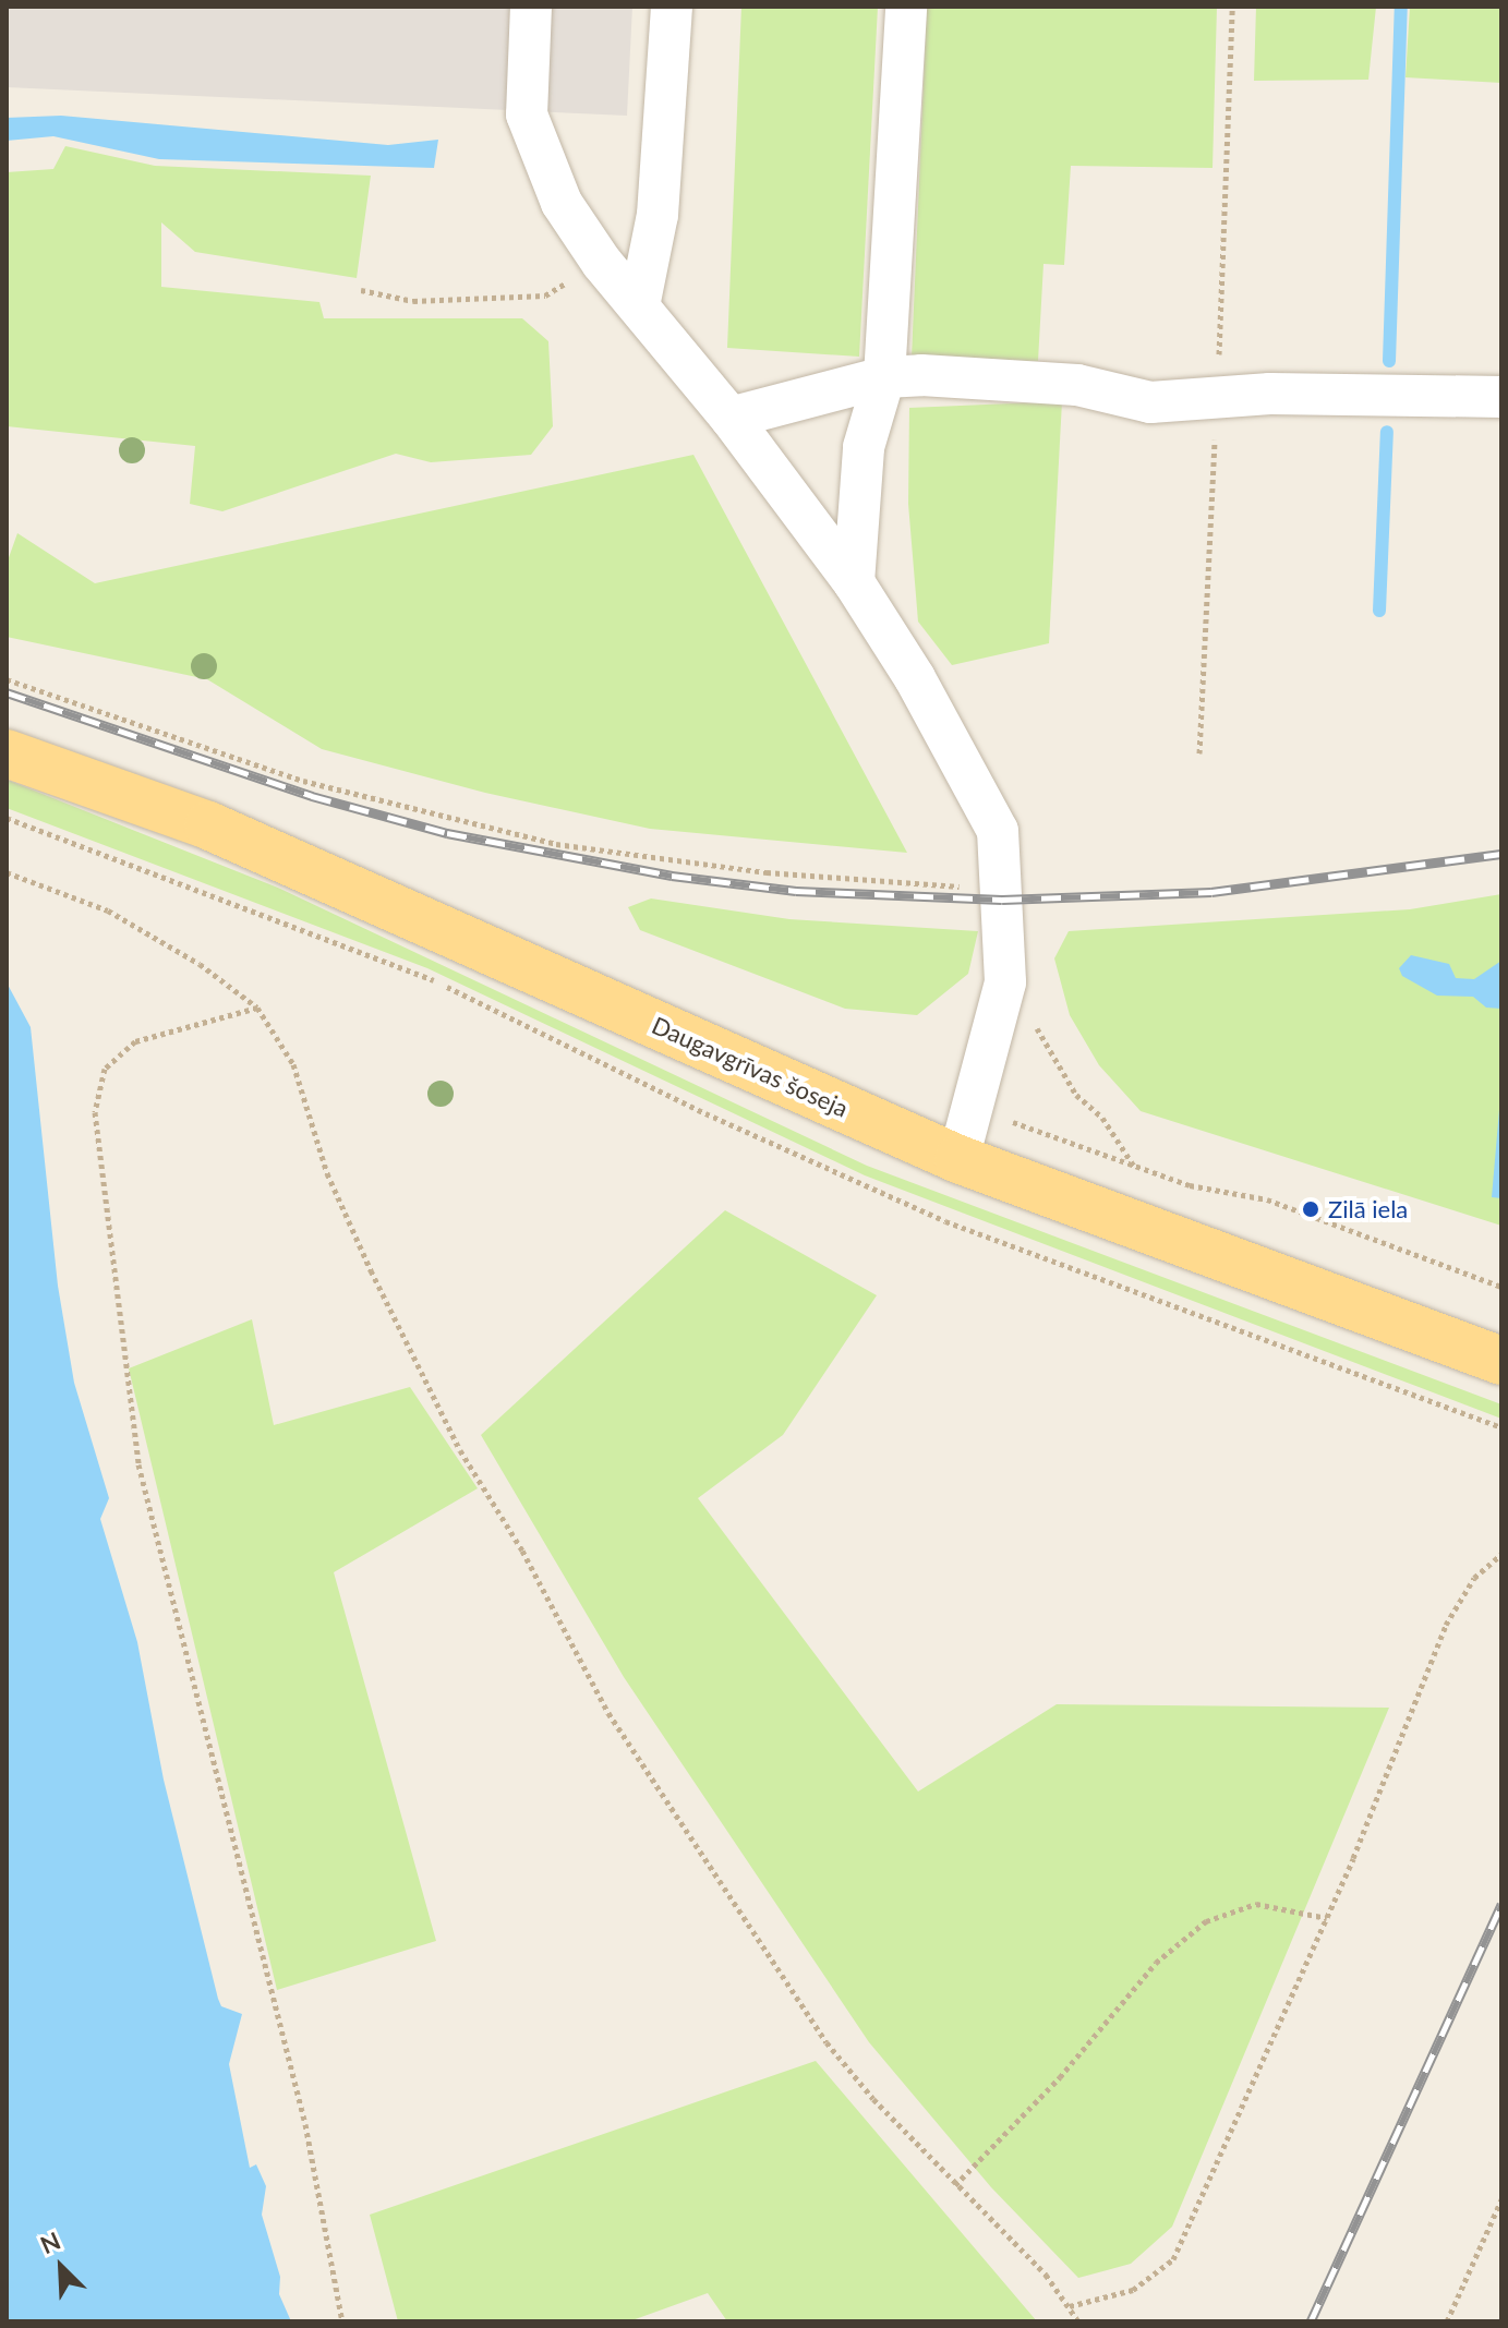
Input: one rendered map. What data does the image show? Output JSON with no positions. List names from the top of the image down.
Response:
{
  "streets": {
    "main road": ["Daugavgrīvas šoseja"]
  },
  "places": ["Zilā iela"],
  "north": "top left"
}
